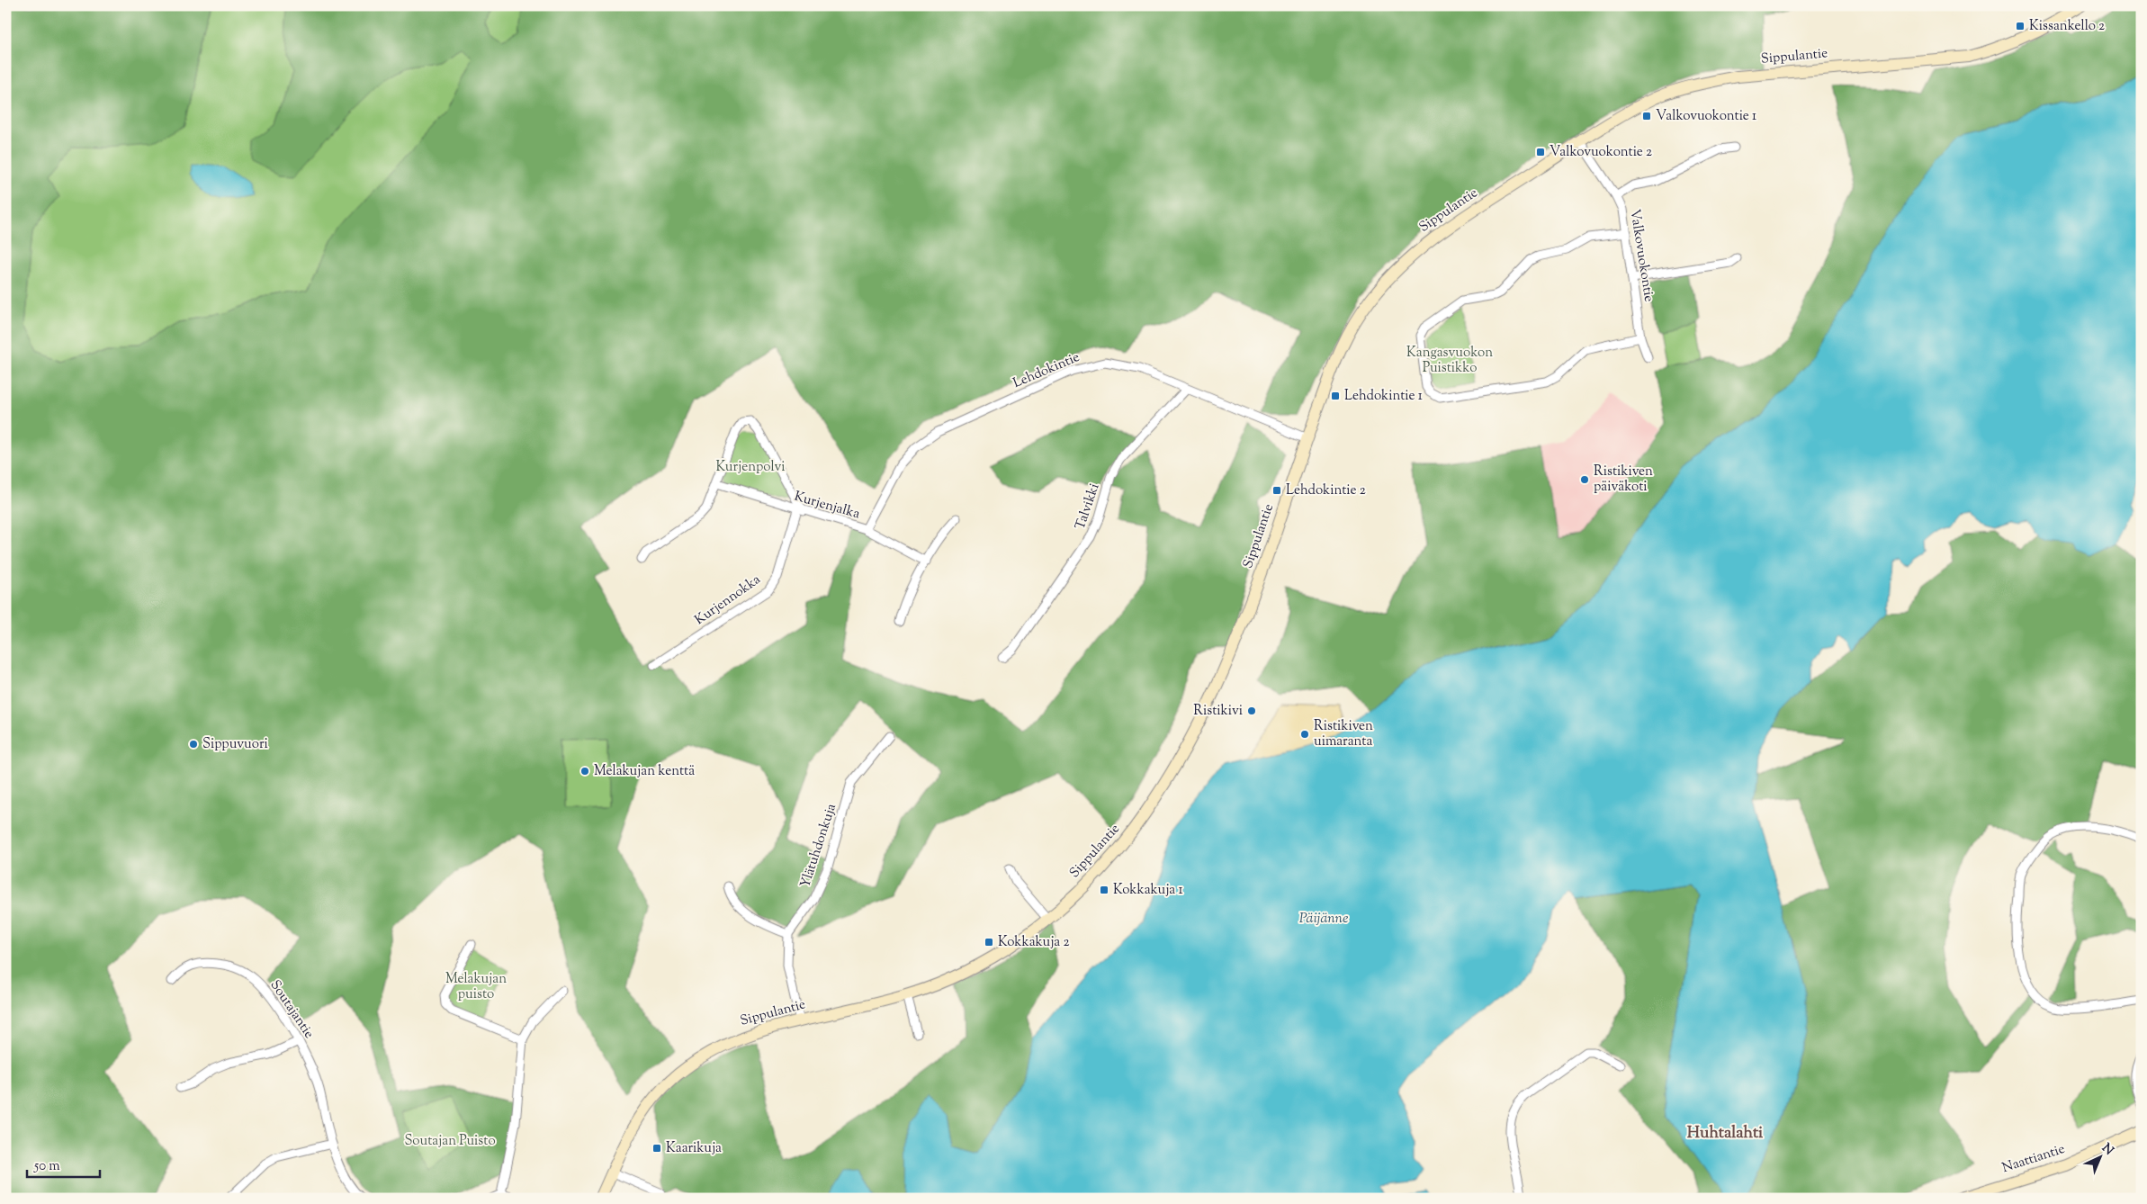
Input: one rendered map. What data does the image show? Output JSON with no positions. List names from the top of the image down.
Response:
{
  "streets": {
    "street": [
      "Sippulantie",
      "Valkovuokontie",
      "Lehdokintie",
      "Kurjenjalka",
      "Talvikki",
      "Kurjennokka",
      "Ylätuhdonkuja",
      "Soutajantie",
      "Naattiantie"
    ]
  },
  "crossings": [
    ["Sippulantie", "Valkovuokontie"],
    ["Sippulantie", "Lehdokintie"],
    ["Lehdokintie", "Kurjenjalka"],
    ["Lehdokintie", "Talvikki"],
    ["Kurjenjalka", "Kurjennokka"]
  ],
  "districts": ["Huhtalahti"],
  "water": ["Päijänne"],
  "parks": [
    "Kangasvuokon Puistikko",
    "Kurjenpolvi",
    "Melakujan puisto",
    "Soutajan Puisto"
  ],
  "places": {
    "transit": [
      "Kissankello 2",
      "Valkovuokontie 1",
      "Valkovuokontie 2",
      "Lehdokintie 1",
      "Lehdokintie 2",
      "Kokkakuja 1",
      "Kokkakuja 2",
      "Kaarikuja"
    ],
    "other": [
      "Ristikiven päiväkoti",
      "Ristikivi",
      "Ristikiven uimaranta",
      "Sippuvuori",
      "Melakujan kenttä"
    ]
  },
  "scale_bar": "50 m",
  "north": "top right"
}
